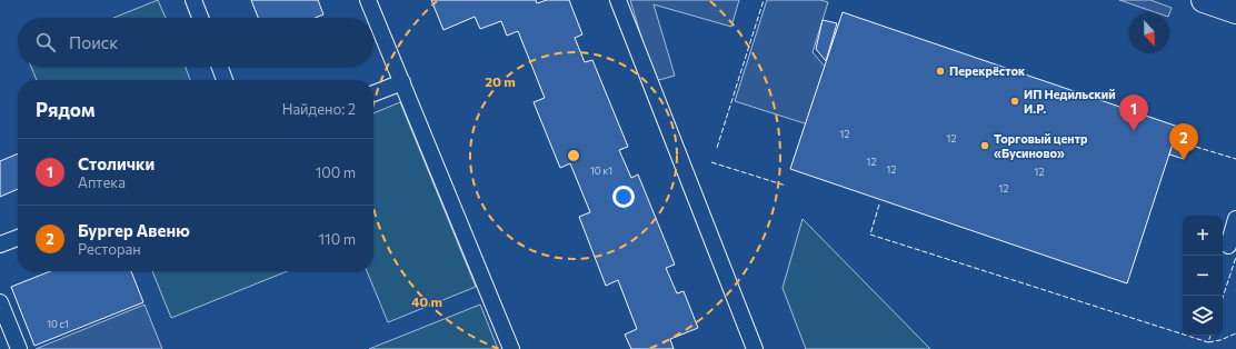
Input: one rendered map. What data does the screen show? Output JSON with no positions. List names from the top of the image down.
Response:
{
  "places": ["Перекрёсток", "ИП Недильский И.Р.", "Торговый центр «Бусиново»"],
  "house_numbers": [
    "12",
    "12",
    "12",
    "12",
    "10 к1",
    "12",
    "12",
    "10 с1"
  ],
  "north": "bottom",
  "page": {
    "search": "Поиск",
    "heading": ["Рядом", "Найдено: 2"],
    "pins": ["1", "2"],
    "list": [
      {
        "mark": "1",
        "name": "Столички",
        "note": "Аптека",
        "value": "100 m"
      },
      {
        "mark": "2",
        "name": "Бургер Авеню",
        "note": "Ресторан",
        "value": "110 m"
      }
    ],
    "map_buttons": ["+", "−"]
  },
  "rings": ["20 m", "40 m"]
}
